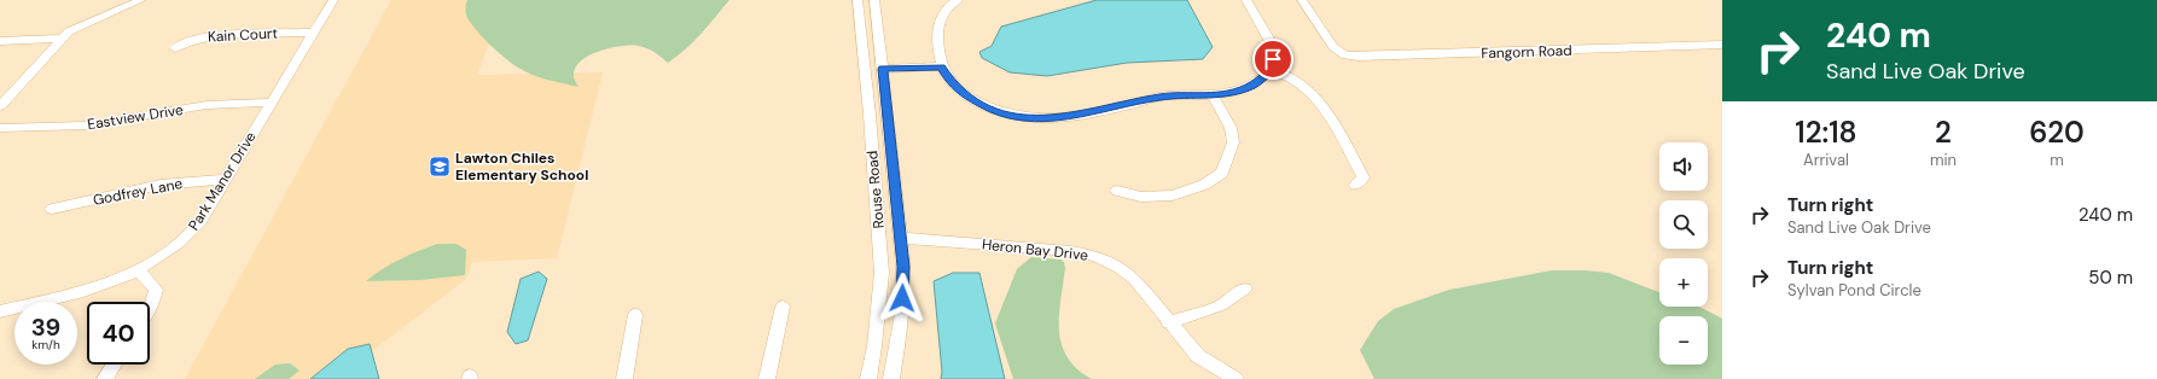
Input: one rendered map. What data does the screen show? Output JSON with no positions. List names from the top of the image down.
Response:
{
  "streets": {
    "street": [
      "Kain Court",
      "Fangorn Road",
      "Eastview Drive",
      "Park Manor Drive",
      "Rouse Road",
      "Godfrey Lane",
      "Heron Bay Drive"
    ]
  },
  "crossings": [
    ["Kain Court", "Park Manor Drive"],
    ["Eastview Drive", "Park Manor Drive"],
    ["Park Manor Drive", "Godfrey Lane"],
    ["Rouse Road", "Heron Bay Drive"]
  ],
  "places": {
    "school or university": ["Lawton Chiles Elementary School"]
  },
  "page": {
    "turn": ["240 m", "Sand Live Oak Drive"],
    "eta": [
      "12:18",
      "Arrival",
      "2",
      "min",
      "620",
      "m"
    ],
    "map_buttons": ["+", "−"],
    "list": [
      {
        "name": "Turn right",
        "note": "Sand Live Oak Drive",
        "value": "240 m"
      },
      {
        "name": "Turn right",
        "note": "Sylvan Pond Circle",
        "value": "50 m"
      }
    ],
    "speed": "39 km/h",
    "limit": "40"
  }
}
